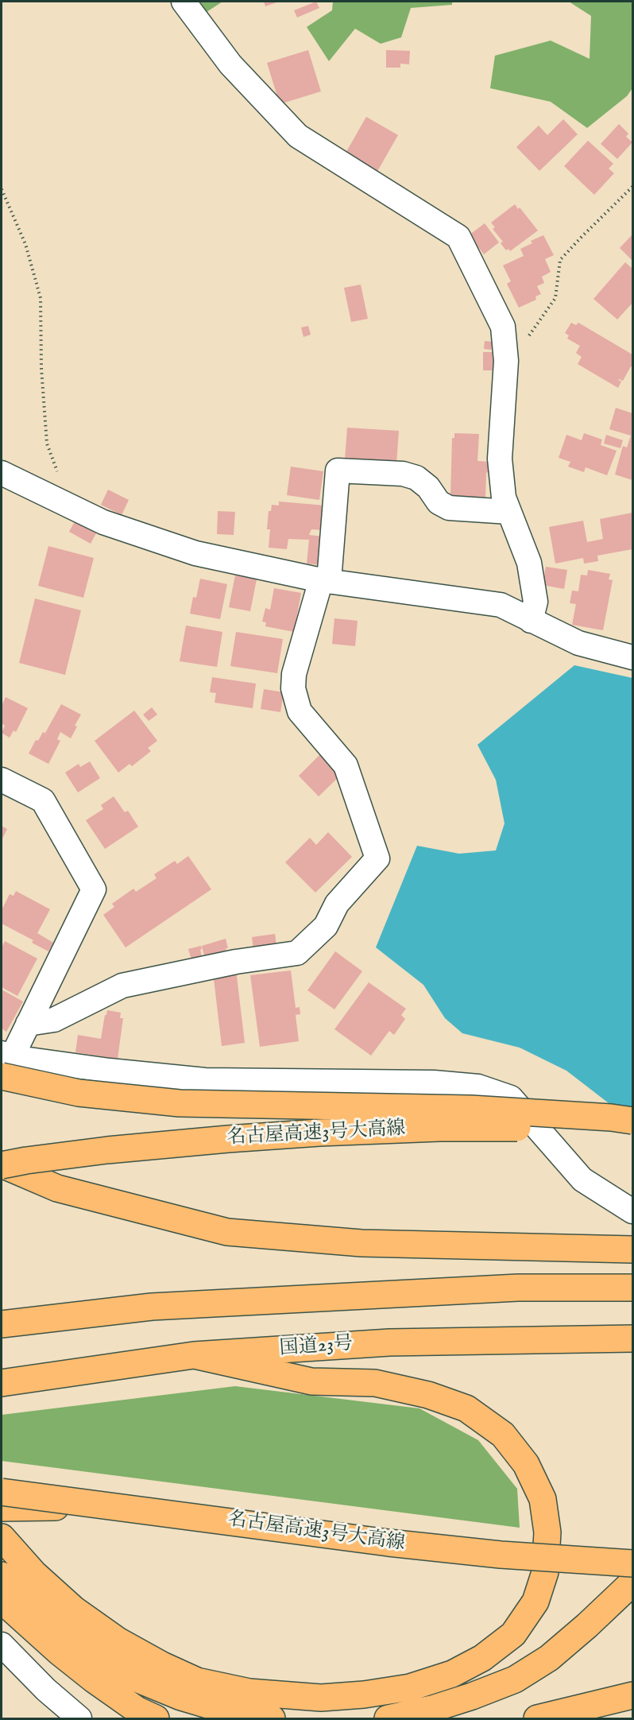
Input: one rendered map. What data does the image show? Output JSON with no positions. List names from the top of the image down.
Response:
{
  "streets": {
    "highway": ["名古屋高速3号大高線", "国道23号"]
  }
}
